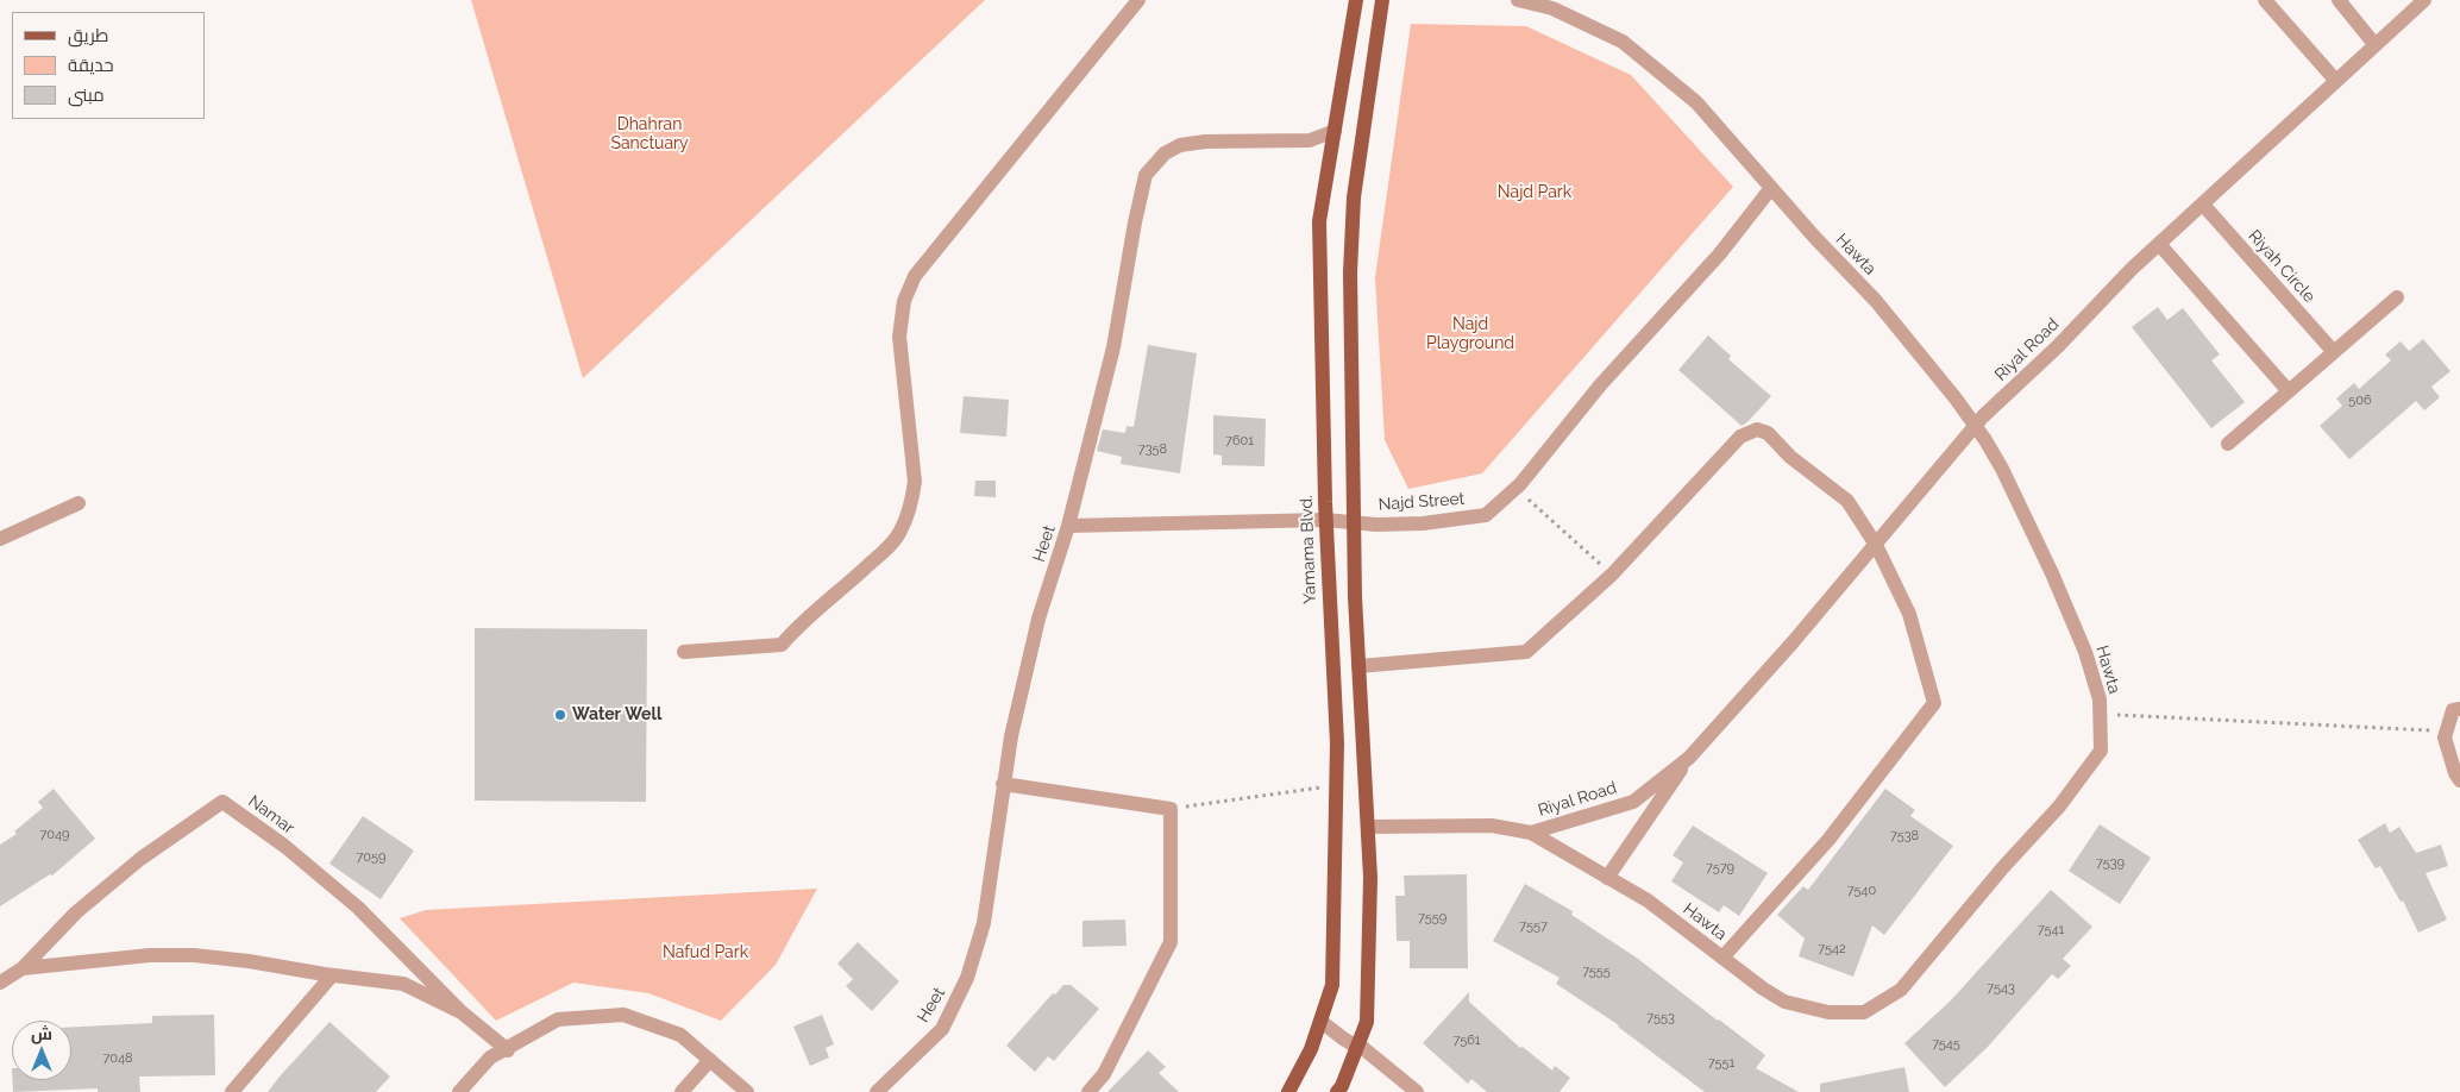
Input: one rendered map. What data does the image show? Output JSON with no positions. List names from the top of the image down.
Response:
{
  "streets": {
    "main road": ["Yamama Blvd."],
    "street": [
      "Hawta",
      "Riyah Circle",
      "Riyal Road",
      "Najd Street",
      "Heet",
      "Namar"
    ]
  },
  "crossings": [
    ["Hawta", "Riyal Road"],
    ["Hawta", "Najd Street"],
    ["Riyah Circle", "Riyal Road"],
    ["Najd Street", "Heet"],
    ["Najd Street", "Yamama Blvd."],
    ["Heet", "Yamama Blvd."]
  ],
  "parks": [
    "Dhahran Sanctuary",
    "Najd Park",
    "Najd Playground",
    "Nafud Park"
  ],
  "places": ["Water Well"],
  "house_numbers": [
    "506",
    "7601",
    "7358",
    "7049",
    "7538",
    "7059",
    "7539",
    "7579",
    "7540",
    "7559",
    "7557",
    "7541",
    "7542",
    "7555",
    "7543",
    "7553",
    "7561",
    "7545",
    "7048",
    "7551"
  ],
  "legend": ["طريق", "حديقة", "مبنى"],
  "north": "top"
}
